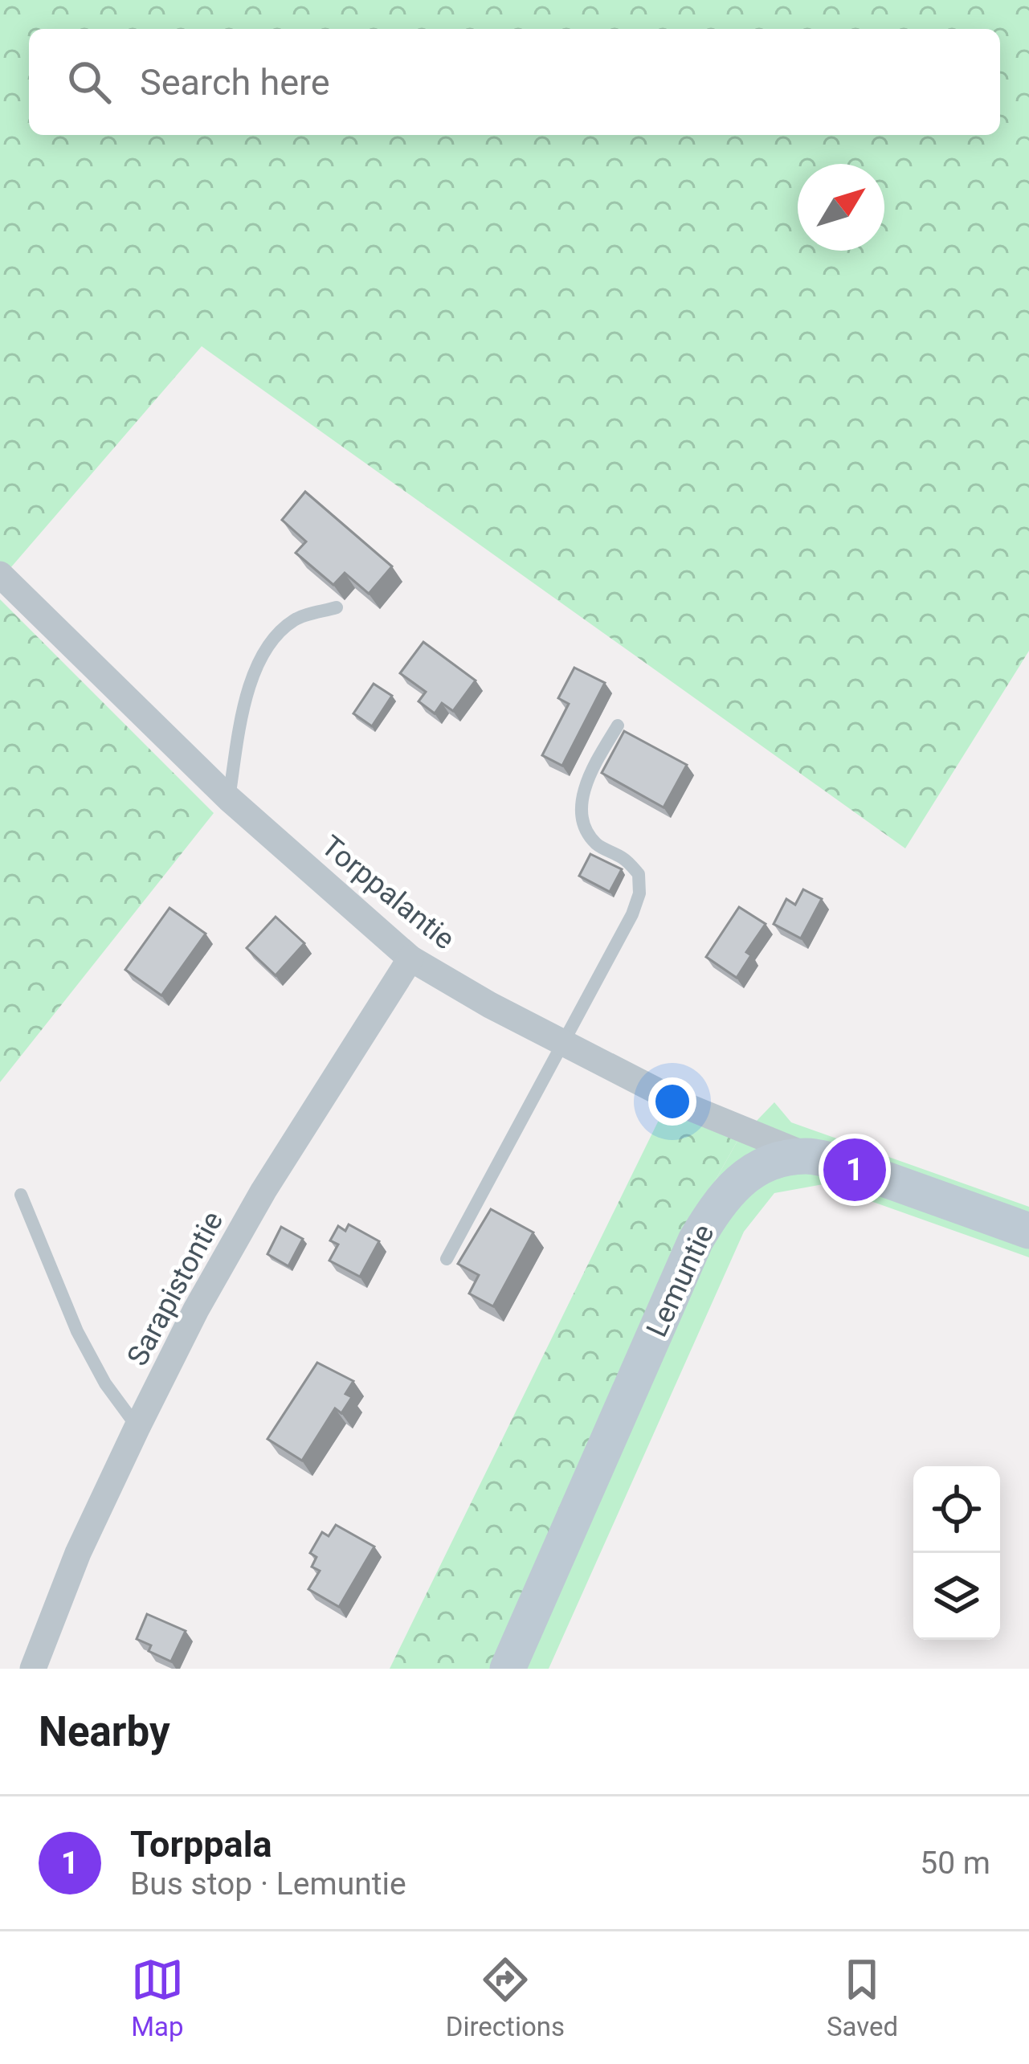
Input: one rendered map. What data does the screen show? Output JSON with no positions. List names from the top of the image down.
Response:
{
  "streets": {
    "street": ["Torppalantie", "Lemuntie", "Sarapistontie"]
  },
  "crossings": [
    ["Torppalantie", "Lemuntie"],
    ["Torppalantie", "Sarapistontie"]
  ],
  "north": "top right",
  "page": {
    "search": "Search here",
    "pins": "1",
    "heading": "Nearby",
    "list": [
      {
        "mark": "1",
        "name": "Torppala",
        "note": "Bus stop · Lemuntie",
        "value": "50 m"
      }
    ],
    "nav": ["Map", "Directions", "Saved"]
  }
}
